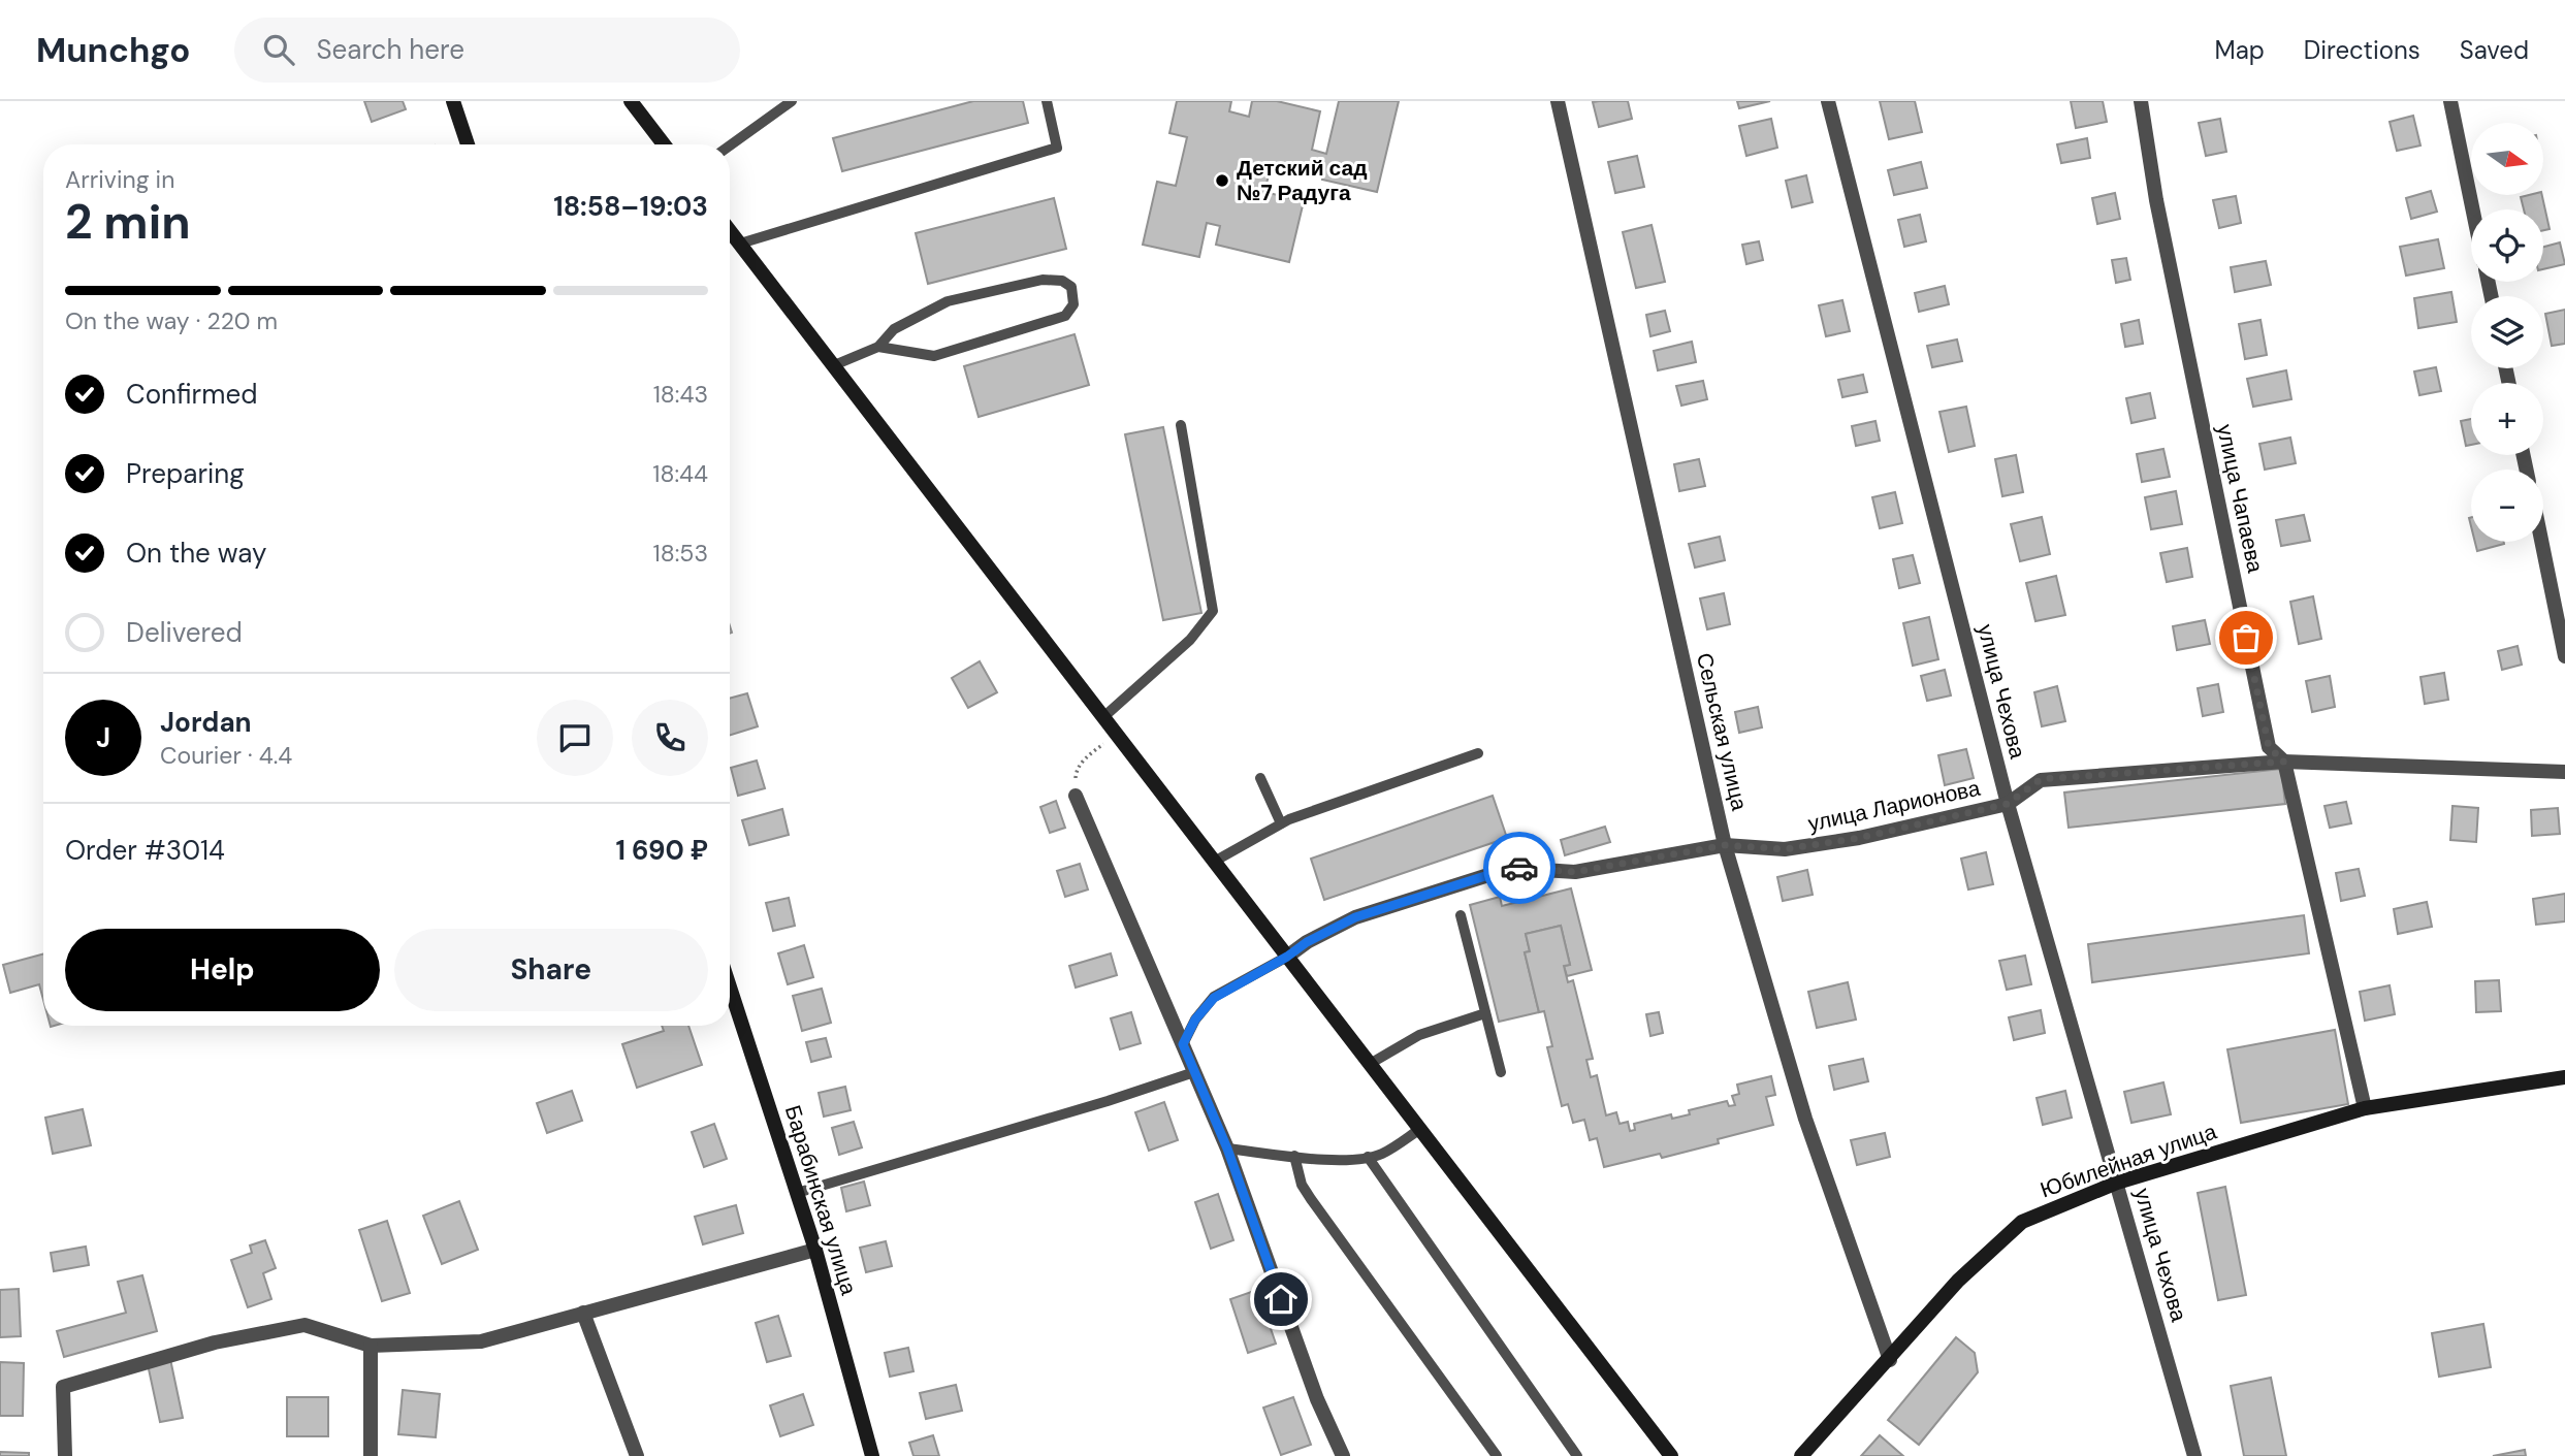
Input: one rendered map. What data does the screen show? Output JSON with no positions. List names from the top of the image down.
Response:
{
  "streets": {
    "main road": ["Юбилейная улица", "Барабинская улица"],
    "street": [
      "улица Чапаева",
      "улица Чехова",
      "Сельская улица",
      "улица Ларионова"
    ]
  },
  "crossings": [
    ["улица Чапаева", "улица Ларионова"],
    ["улица Чапаева", "Юбилейная улица"],
    ["улица Чехова", "улица Ларионова"],
    ["улица Чехова", "Юбилейная улица"],
    ["Сельская улица", "улица Ларионова"],
    ["Сельская улица", "Юбилейная улица"]
  ],
  "places": ["Детский сад №7 Радуга"],
  "north": "right",
  "page": {
    "header": "Munchgo",
    "search": "Search here",
    "nav": ["Map", "Directions", "Saved"],
    "map_buttons": ["+", "−"],
    "heading": ["2 min", "Arriving in", "18:58–19:03"],
    "panel": [
      "Jordan",
      "Courier · 4.4",
      "Order #3014",
      "1 690 ₽"
    ],
    "bar": "On the way · 220 m",
    "list": [
      ["Confirmed", "18:43"],
      ["Preparing", "18:44"],
      ["On the way", "18:53"],
      "Delivered"
    ],
    "round": "J",
    "buttons": ["Help", "Share"]
  }
}
